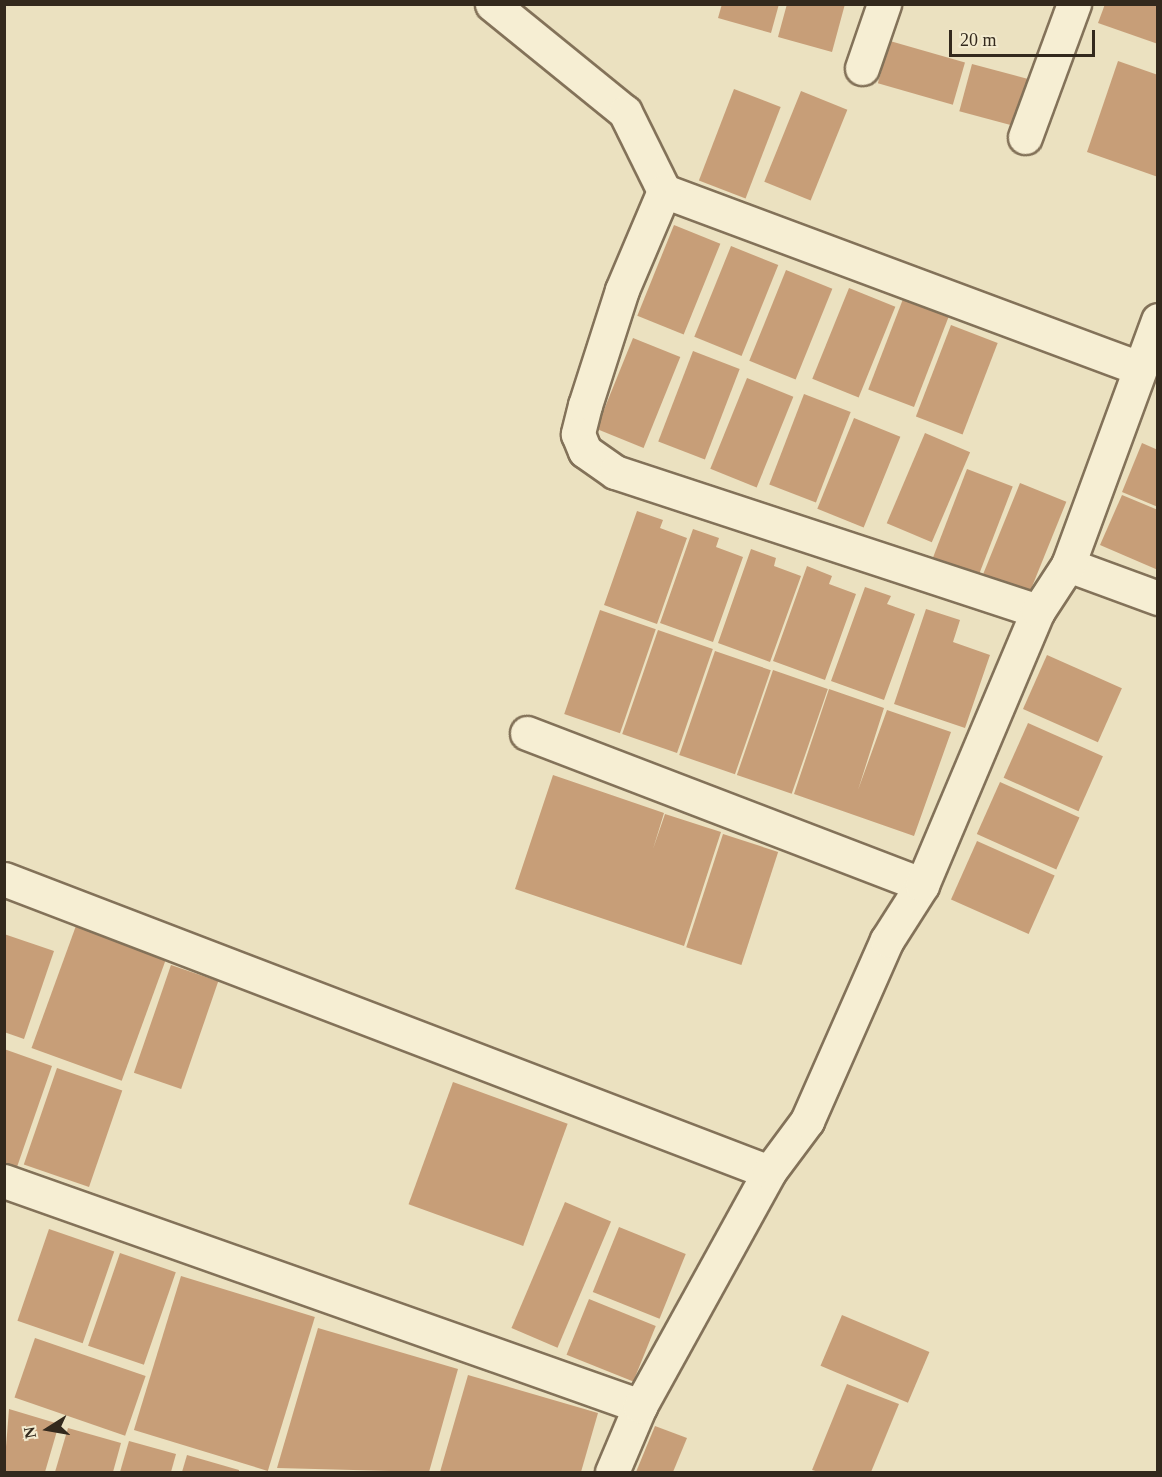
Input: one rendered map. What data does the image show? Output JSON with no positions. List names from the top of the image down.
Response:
{
  "scale_bar": "20 m",
  "north": "left"
}
